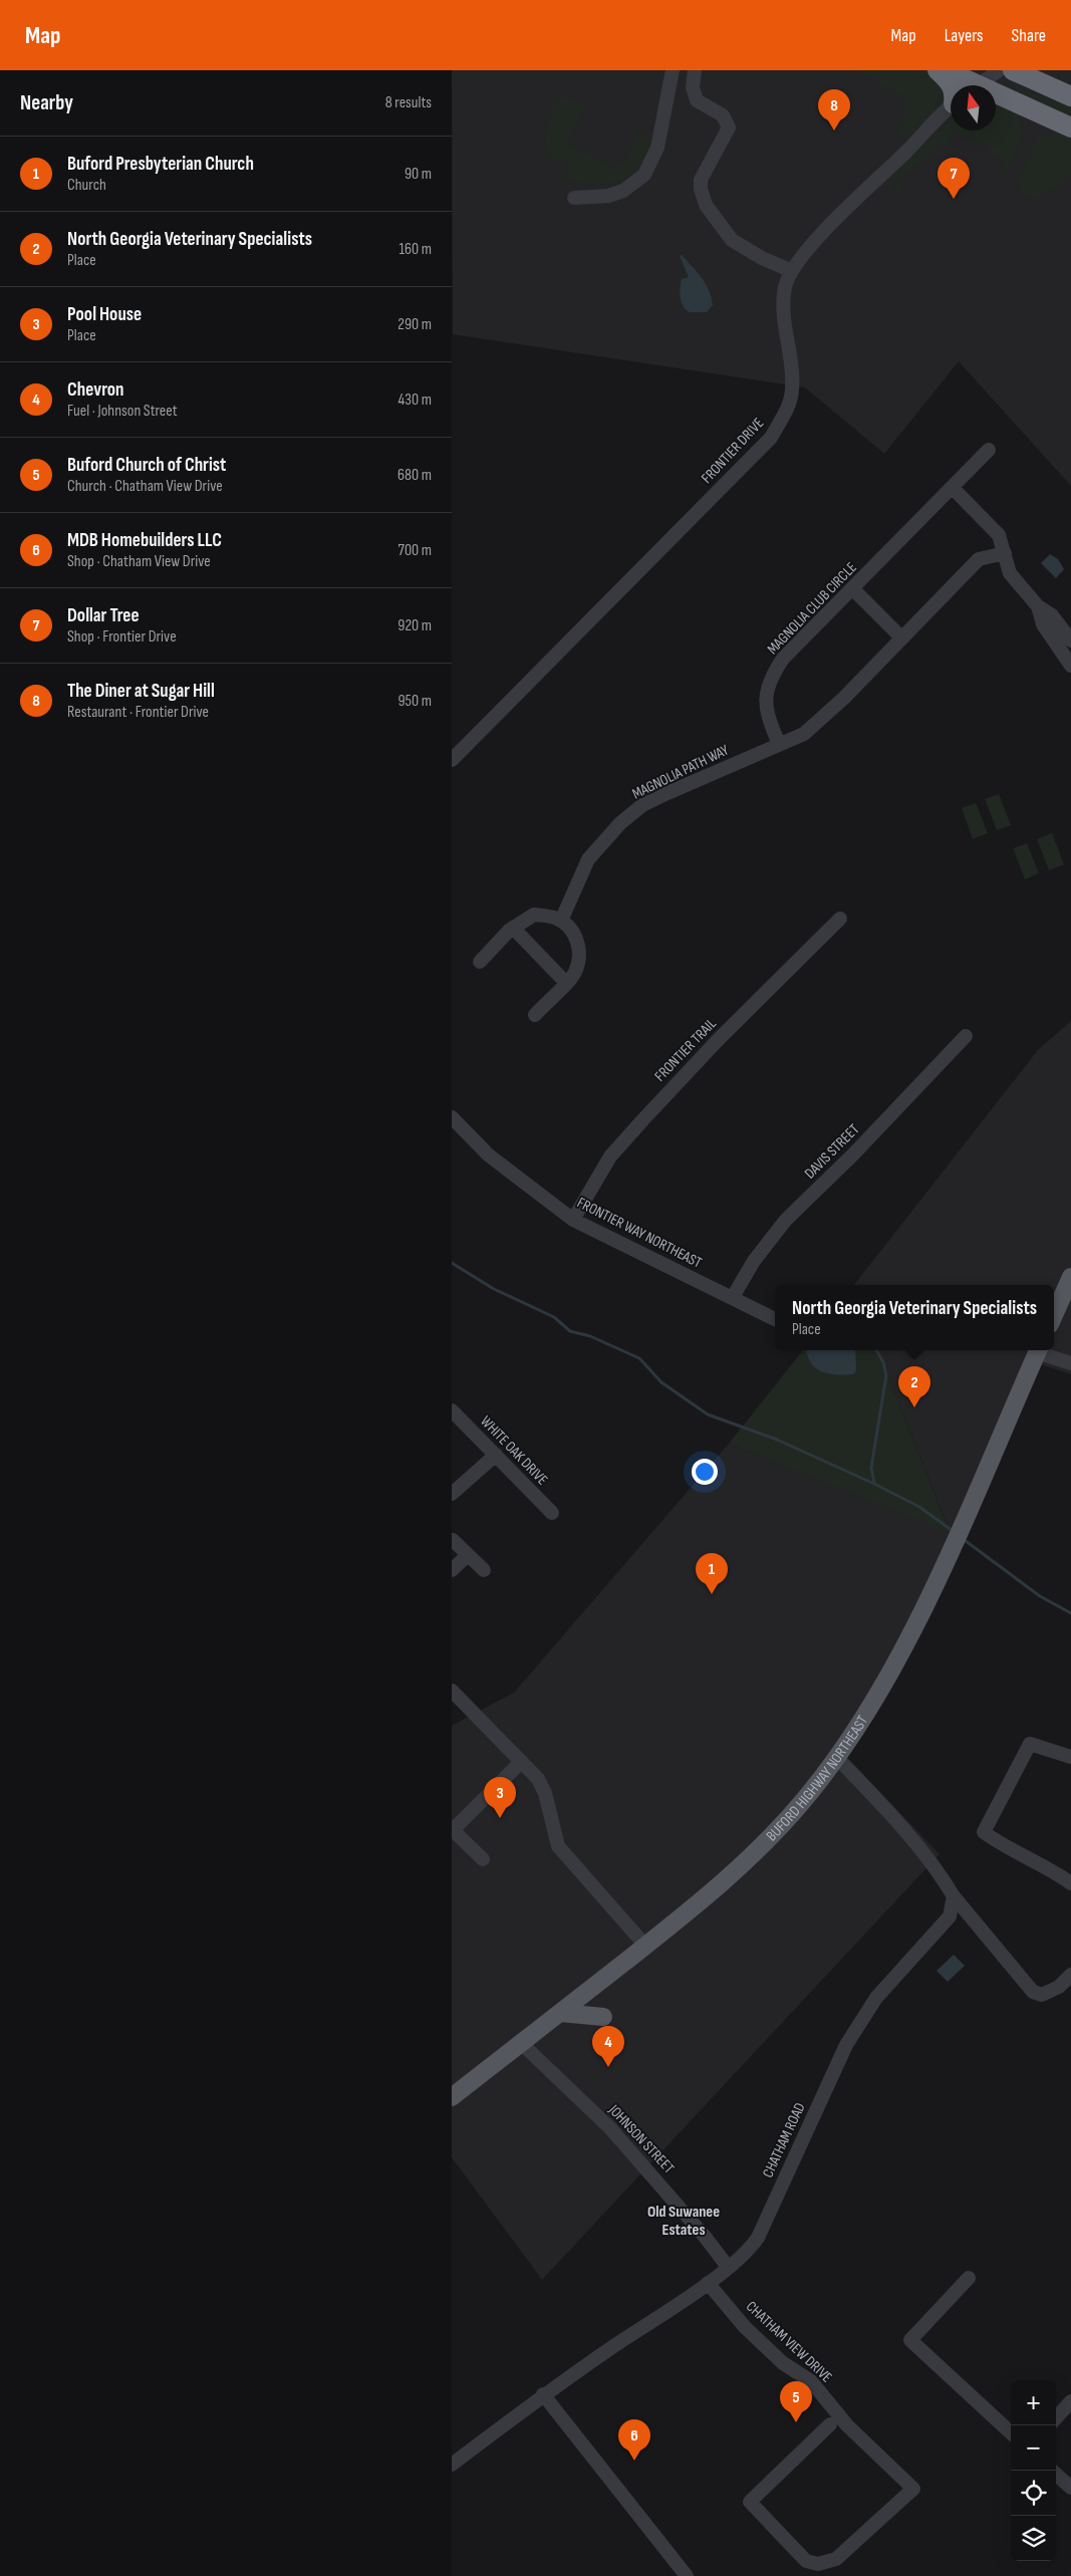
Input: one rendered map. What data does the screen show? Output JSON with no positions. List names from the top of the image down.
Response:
{
  "streets": {
    "main road": ["BUFORD HIGHWAY NORTHEAST"],
    "street": [
      "FRONTIER DRIVE",
      "MAGNOLIA CLUB CIRCLE",
      "MAGNOLIA PATH WAY",
      "FRONTIER TRAIL",
      "DAVIS STREET",
      "FRONTIER WAY NORTHEAST",
      "WHITE OAK DRIVE",
      "JOHNSON STREET",
      "CHATHAM ROAD",
      "CHATHAM VIEW DRIVE"
    ]
  },
  "crossings": [
    ["MAGNOLIA CLUB CIRCLE", "MAGNOLIA PATH WAY"],
    ["FRONTIER TRAIL", "FRONTIER WAY NORTHEAST"],
    ["DAVIS STREET", "FRONTIER WAY NORTHEAST"],
    ["BUFORD HIGHWAY NORTHEAST", "JOHNSON STREET"],
    ["JOHNSON STREET", "CHATHAM ROAD"],
    ["CHATHAM ROAD", "CHATHAM VIEW DRIVE"]
  ],
  "districts": ["Old Suwanee Estates"],
  "north": "top",
  "page": {
    "header": "Map",
    "nav": ["Map", "Layers", "Share"],
    "heading": ["Nearby", "8 results"],
    "pins": [
      "8",
      "7",
      "2",
      "1",
      "3",
      "4",
      "5",
      "6"
    ],
    "list": [
      {
        "mark": "1",
        "name": "Buford Presbyterian Church",
        "note": "Church",
        "value": "90 m"
      },
      {
        "mark": "2",
        "name": "North Georgia Veterinary Specialists",
        "note": "Place",
        "value": "160 m"
      },
      {
        "mark": "3",
        "name": "Pool House",
        "note": "Place",
        "value": "290 m"
      },
      {
        "mark": "4",
        "name": "Chevron",
        "note": "Fuel · Johnson Street",
        "value": "430 m"
      },
      {
        "mark": "5",
        "name": "Buford Church of Christ",
        "note": "Church · Chatham View Drive",
        "value": "680 m"
      },
      {
        "mark": "6",
        "name": "MDB Homebuilders LLC",
        "note": "Shop · Chatham View Drive",
        "value": "700 m"
      },
      {
        "mark": "7",
        "name": "Dollar Tree",
        "note": "Shop · Frontier Drive",
        "value": "920 m"
      },
      {
        "mark": "8",
        "name": "The Diner at Sugar Hill",
        "note": "Restaurant · Frontier Drive",
        "value": "950 m"
      }
    ],
    "popup": ["North Georgia Veterinary Specialists", "Place"],
    "map_buttons": ["+", "−"]
  }
}
